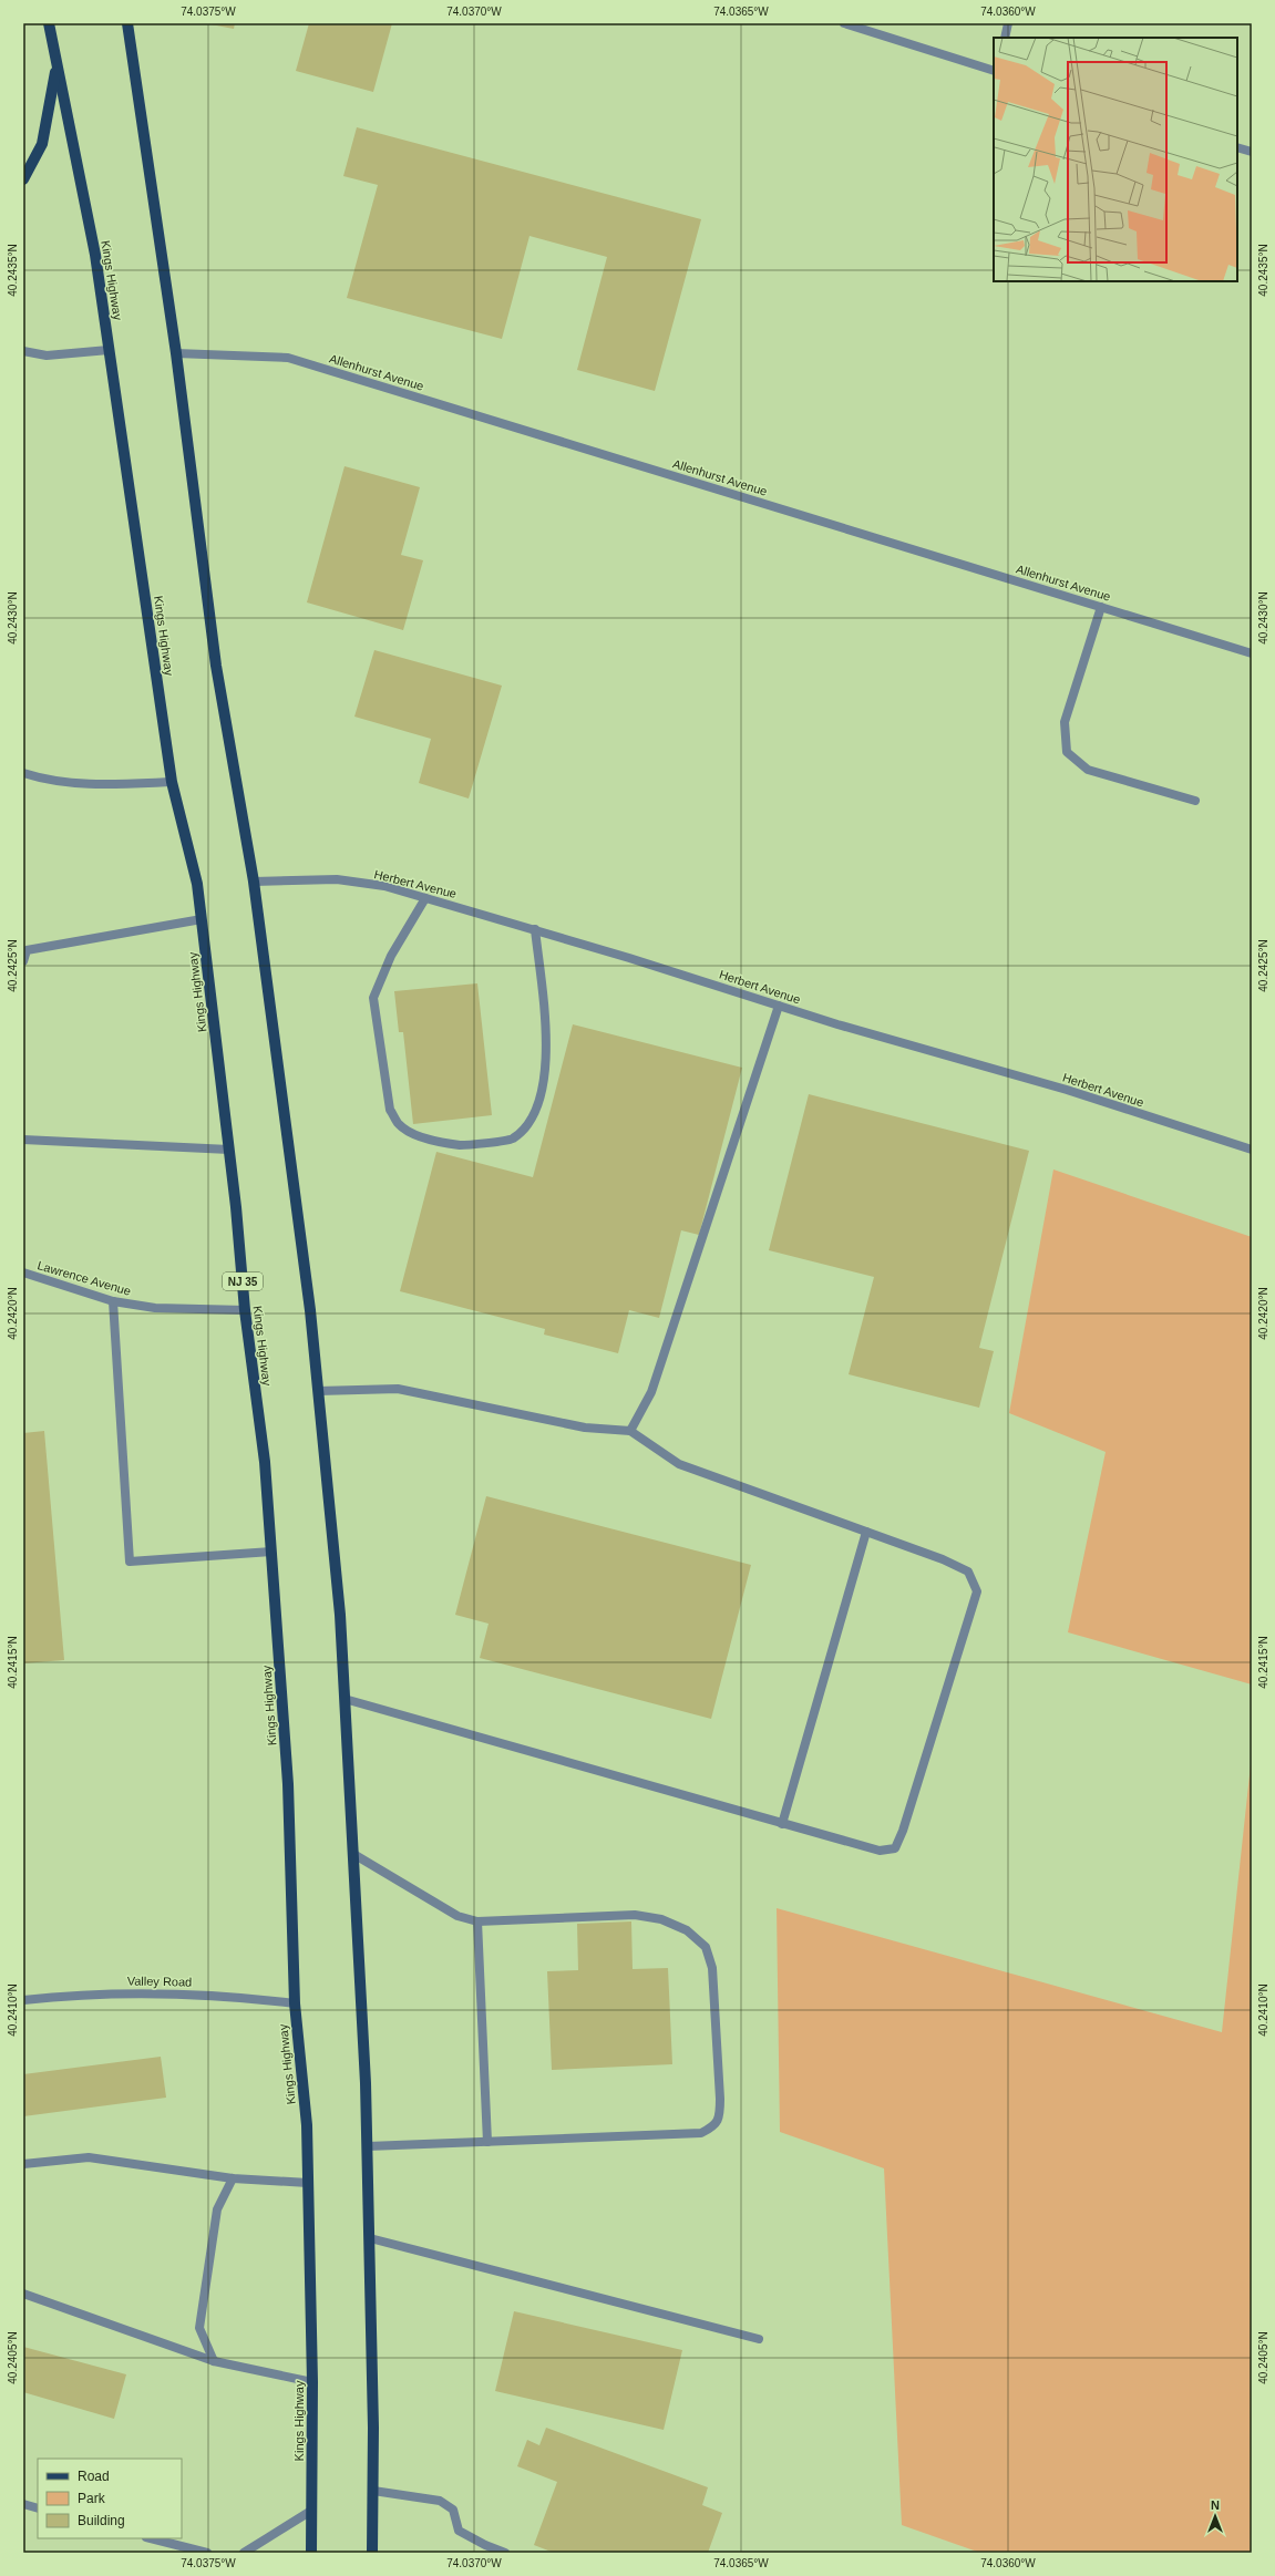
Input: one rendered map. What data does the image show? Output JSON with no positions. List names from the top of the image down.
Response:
{
  "streets": {
    "main road": ["Kings Highway", "NJ 35"],
    "street": [
      "Allenhurst Avenue",
      "Herbert Avenue",
      "Lawrence Avenue",
      "Valley Road"
    ]
  },
  "crossings": [
    ["Kings Highway", "Lawrence Avenue"],
    ["Kings Highway", "Valley Road"]
  ],
  "legend": ["Road", "Park", "Building"],
  "north": "top",
  "coordinates": [
    "74.0375°W",
    "74.0370°W",
    "74.0365°W",
    "74.0360°W",
    "40.2435°N",
    "40.2430°N",
    "40.2425°N",
    "40.2420°N",
    "40.2415°N",
    "40.2410°N",
    "40.2405°N"
  ]
}
